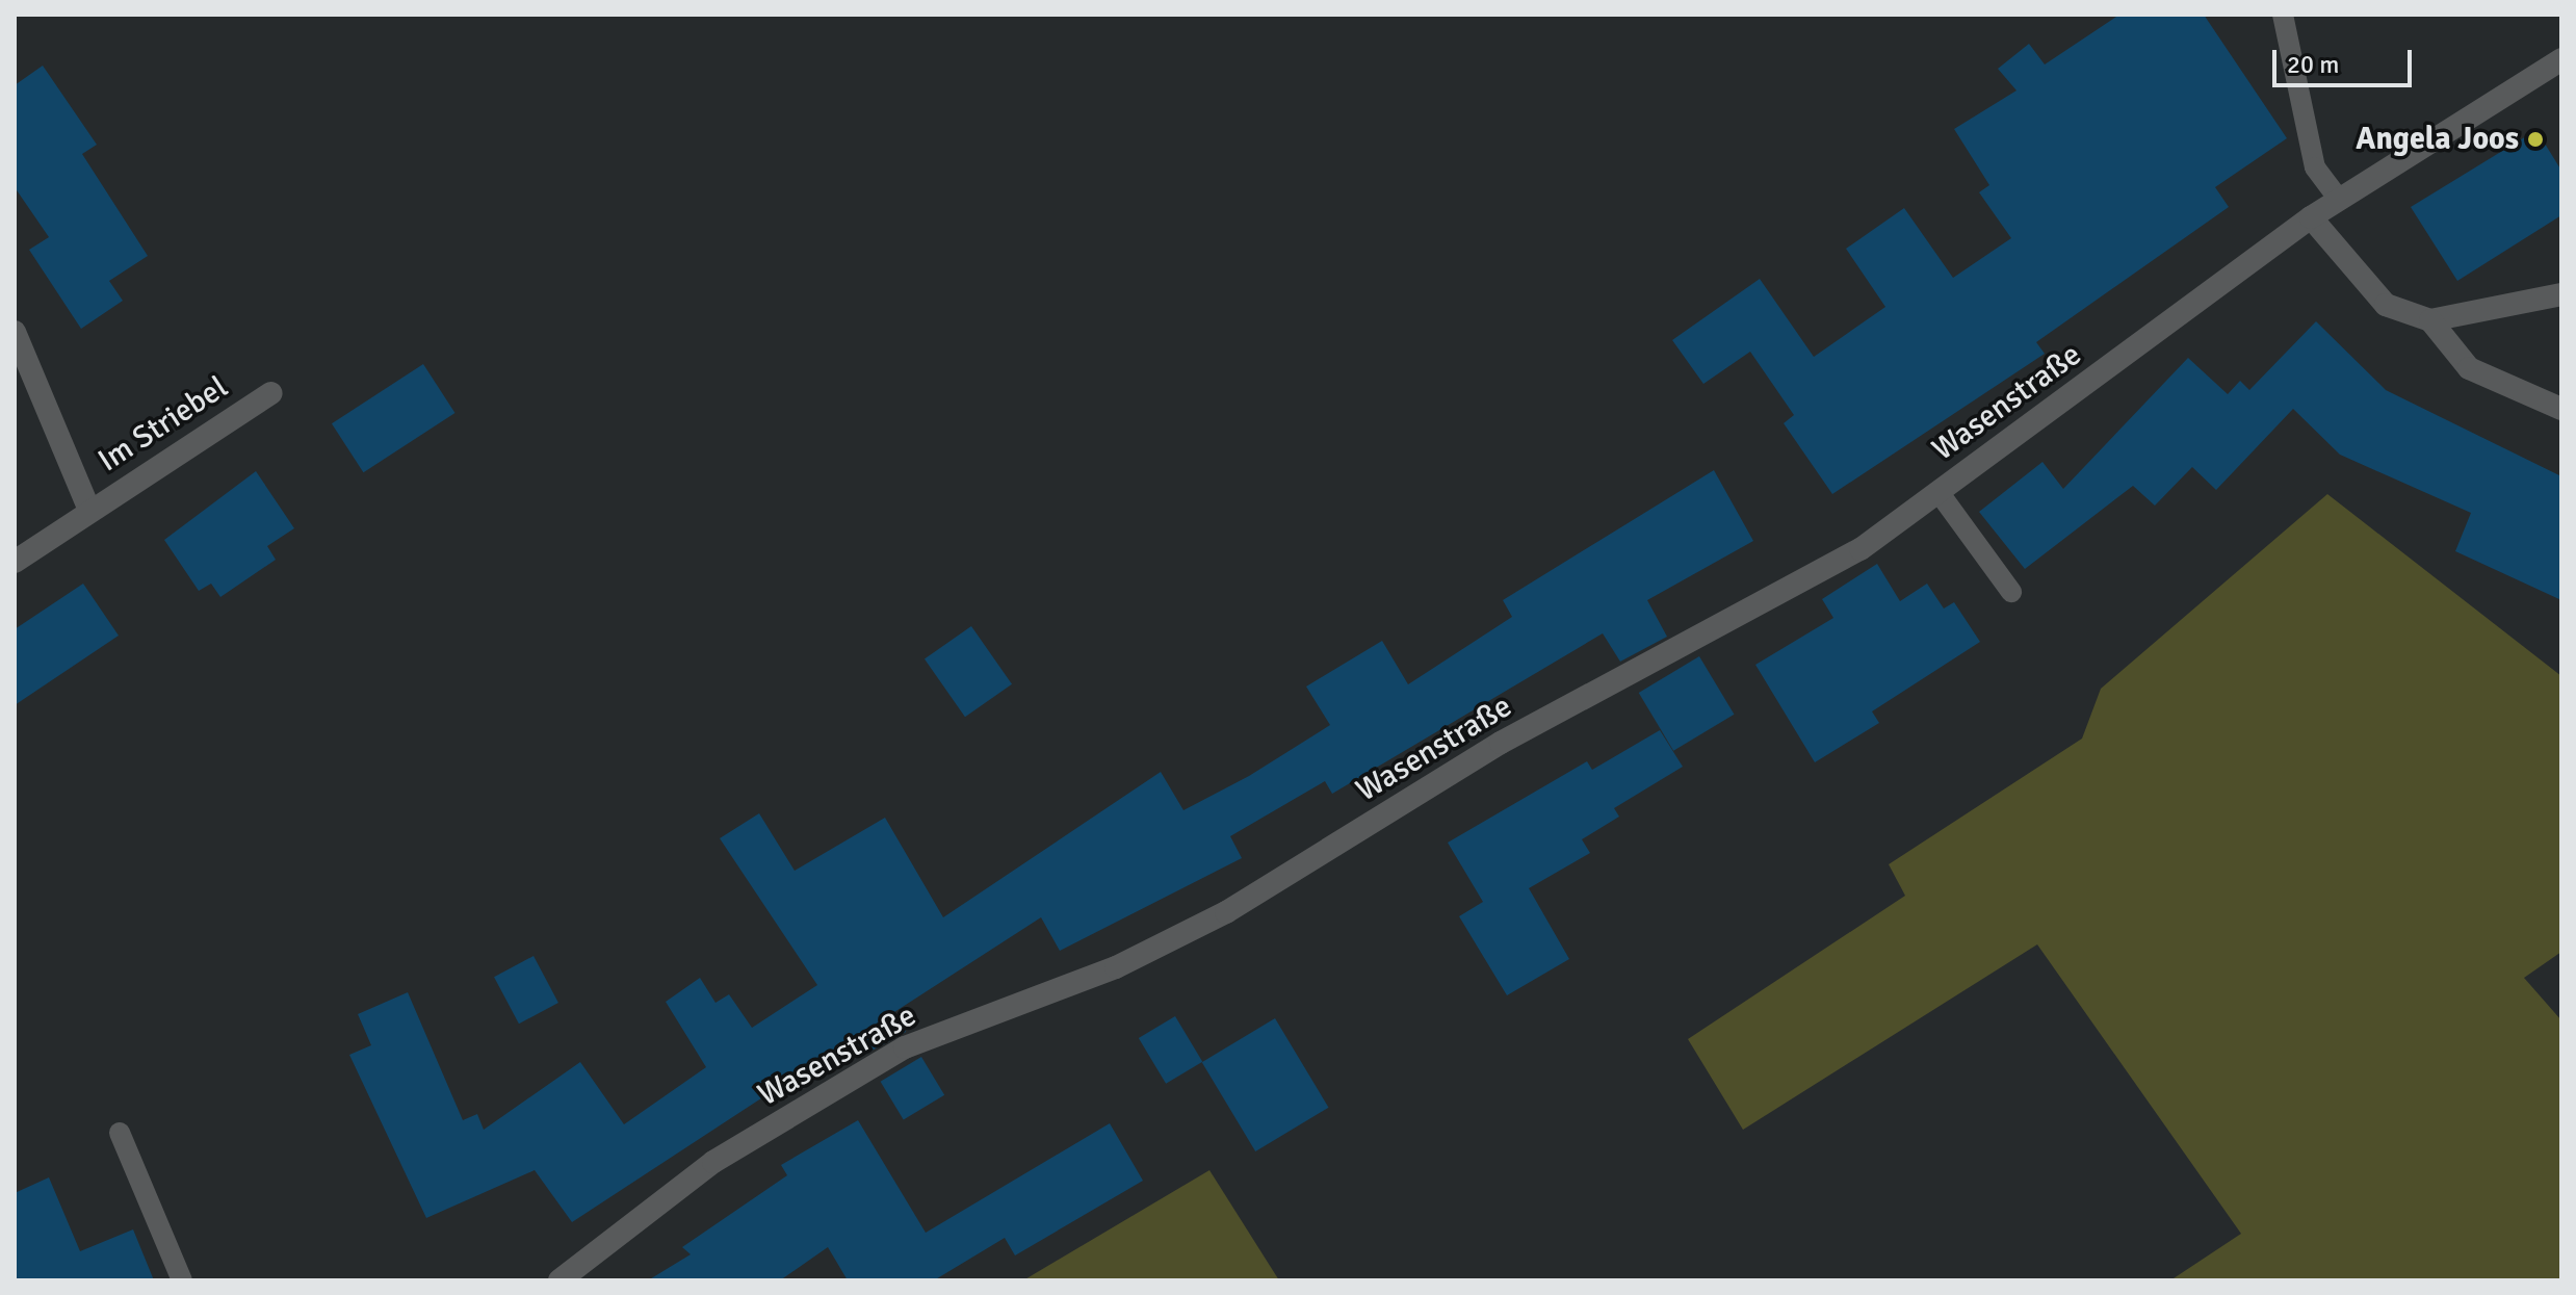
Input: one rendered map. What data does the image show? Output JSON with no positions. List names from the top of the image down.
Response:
{
  "streets": {
    "street": ["Wasenstraße", "Im Striebel"]
  },
  "places": ["Angela Joos"],
  "scale_bar": "20 m"
}
